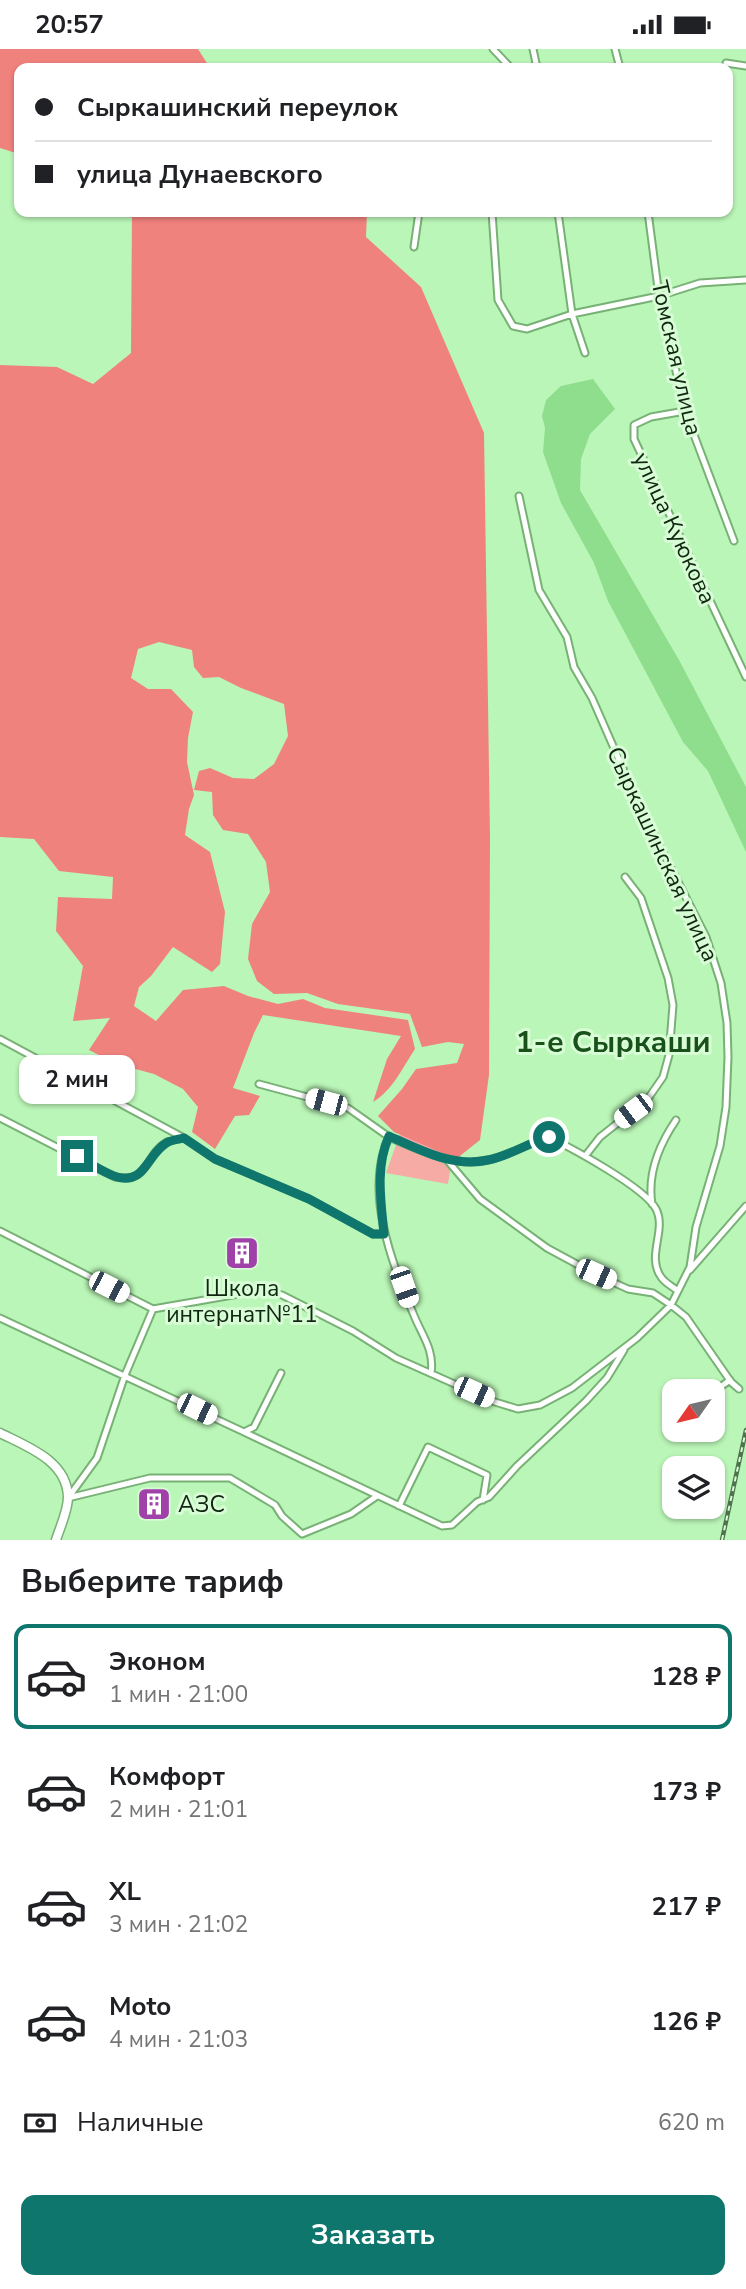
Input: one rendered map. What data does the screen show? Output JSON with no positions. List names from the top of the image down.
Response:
{
  "streets": {
    "street": ["Томская улица", "улица Куюкова", "Сыркашинская улица"]
  },
  "crossings": [
    ["Томская улица", "улица Куюкова"]
  ],
  "districts": ["1-е Сыркаши"],
  "places": {
    "building": ["Школа интернат№11", "АЗС"]
  },
  "north": "bottom left",
  "page": {
    "status": "20:57",
    "banner": ["Сыркашинский переулок", "улица Дунаевского"],
    "bubble": "2 мин",
    "heading": "Выберите тариф",
    "list": [
      {
        "name": "Эконом",
        "note": "1 мин · 21:00",
        "value": "128 ₽"
      },
      {
        "name": "Комфорт",
        "note": "2 мин · 21:01",
        "value": "173 ₽"
      },
      {
        "name": "XL",
        "note": "3 мин · 21:02",
        "value": "217 ₽"
      },
      {
        "name": "Moto",
        "note": "4 мин · 21:03",
        "value": "126 ₽"
      }
    ],
    "pay": ["Наличные", "620 m"],
    "buttons": "Заказать"
  }
}
